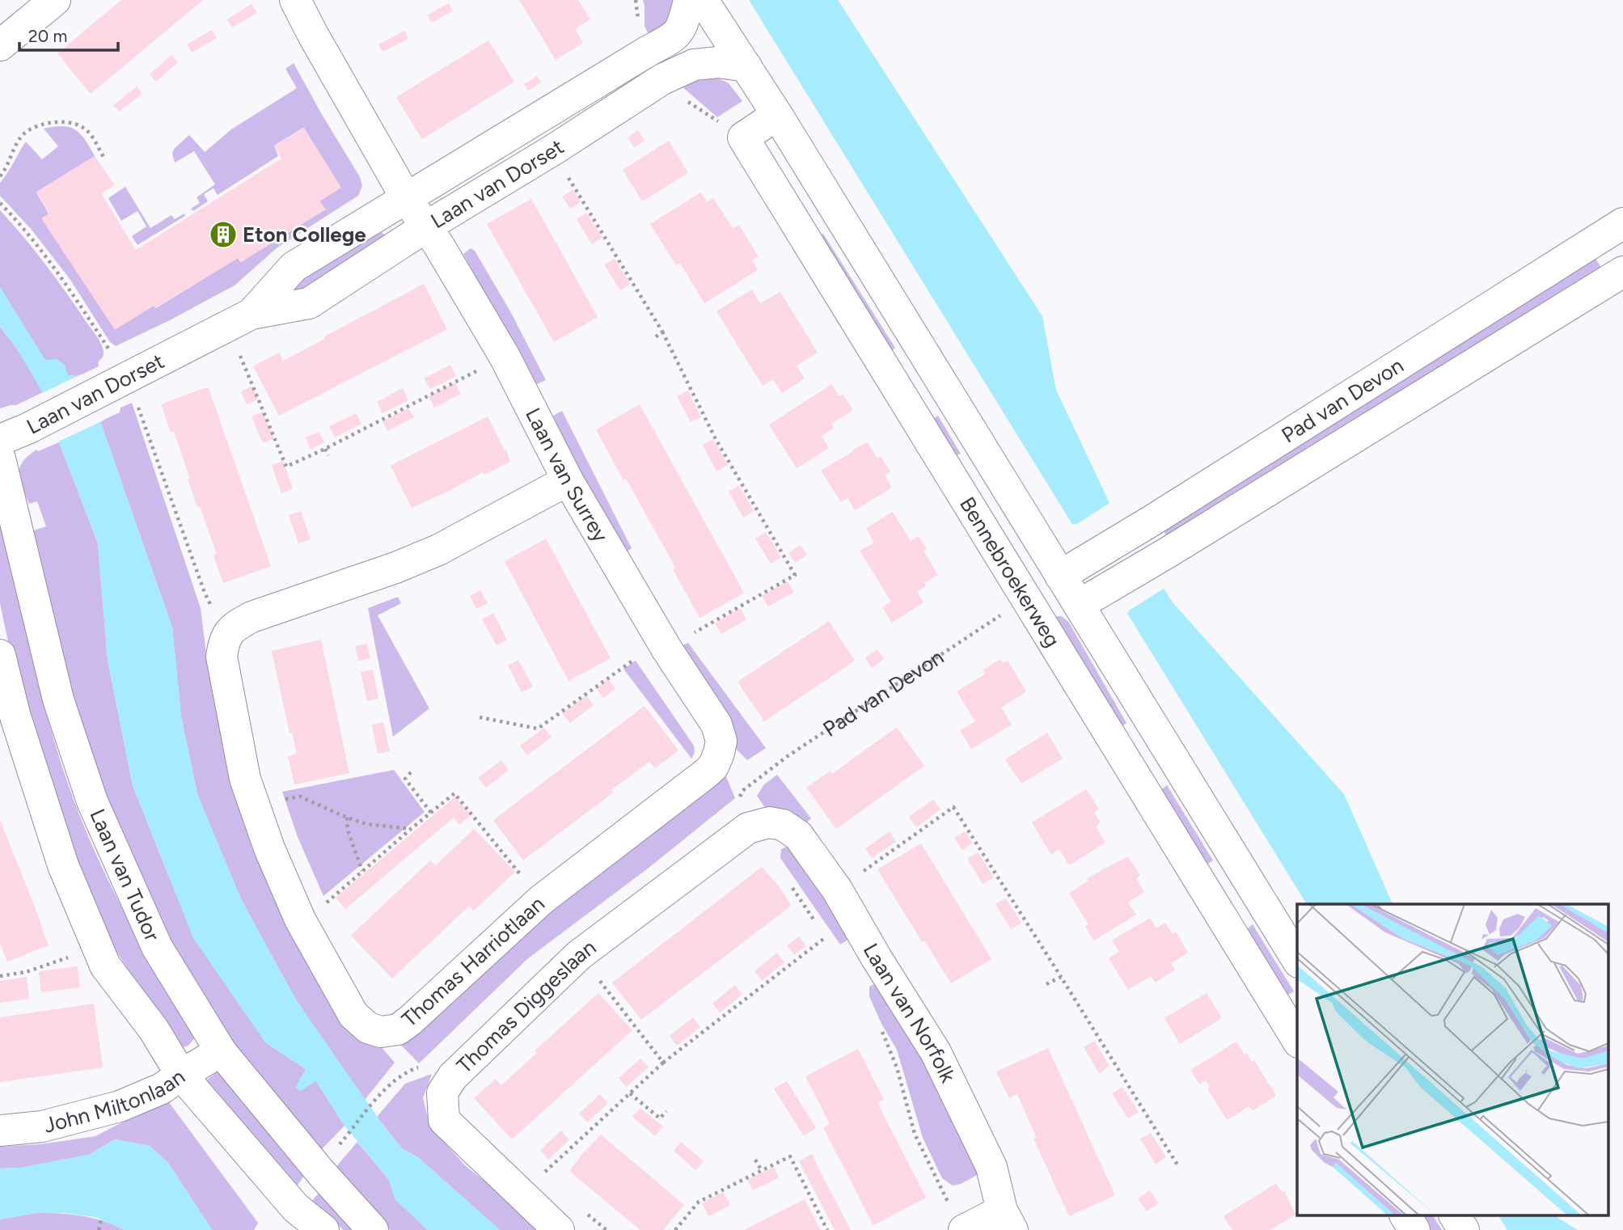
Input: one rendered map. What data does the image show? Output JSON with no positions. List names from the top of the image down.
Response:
{
  "streets": {
    "street": [
      "Laan van Dorset",
      "Pad van Devon",
      "Laan van Surrey",
      "Bennebroekerweg",
      "Laan van Tudor",
      "Thomas Harriotlaan",
      "Thomas Diggeslaan",
      "Laan van Norfolk",
      "John Miltonlaan"
    ]
  },
  "crossings": [
    ["Laan van Dorset", "Laan van Surrey"],
    ["Laan van Dorset", "Bennebroekerweg"],
    ["Pad van Devon", "Bennebroekerweg"],
    ["Laan van Surrey", "Thomas Harriotlaan"],
    ["Laan van Tudor", "John Miltonlaan"],
    ["Thomas Diggeslaan", "Laan van Norfolk"]
  ],
  "places": {
    "building": ["Eton College"]
  },
  "scale_bar": "20 m"
}
